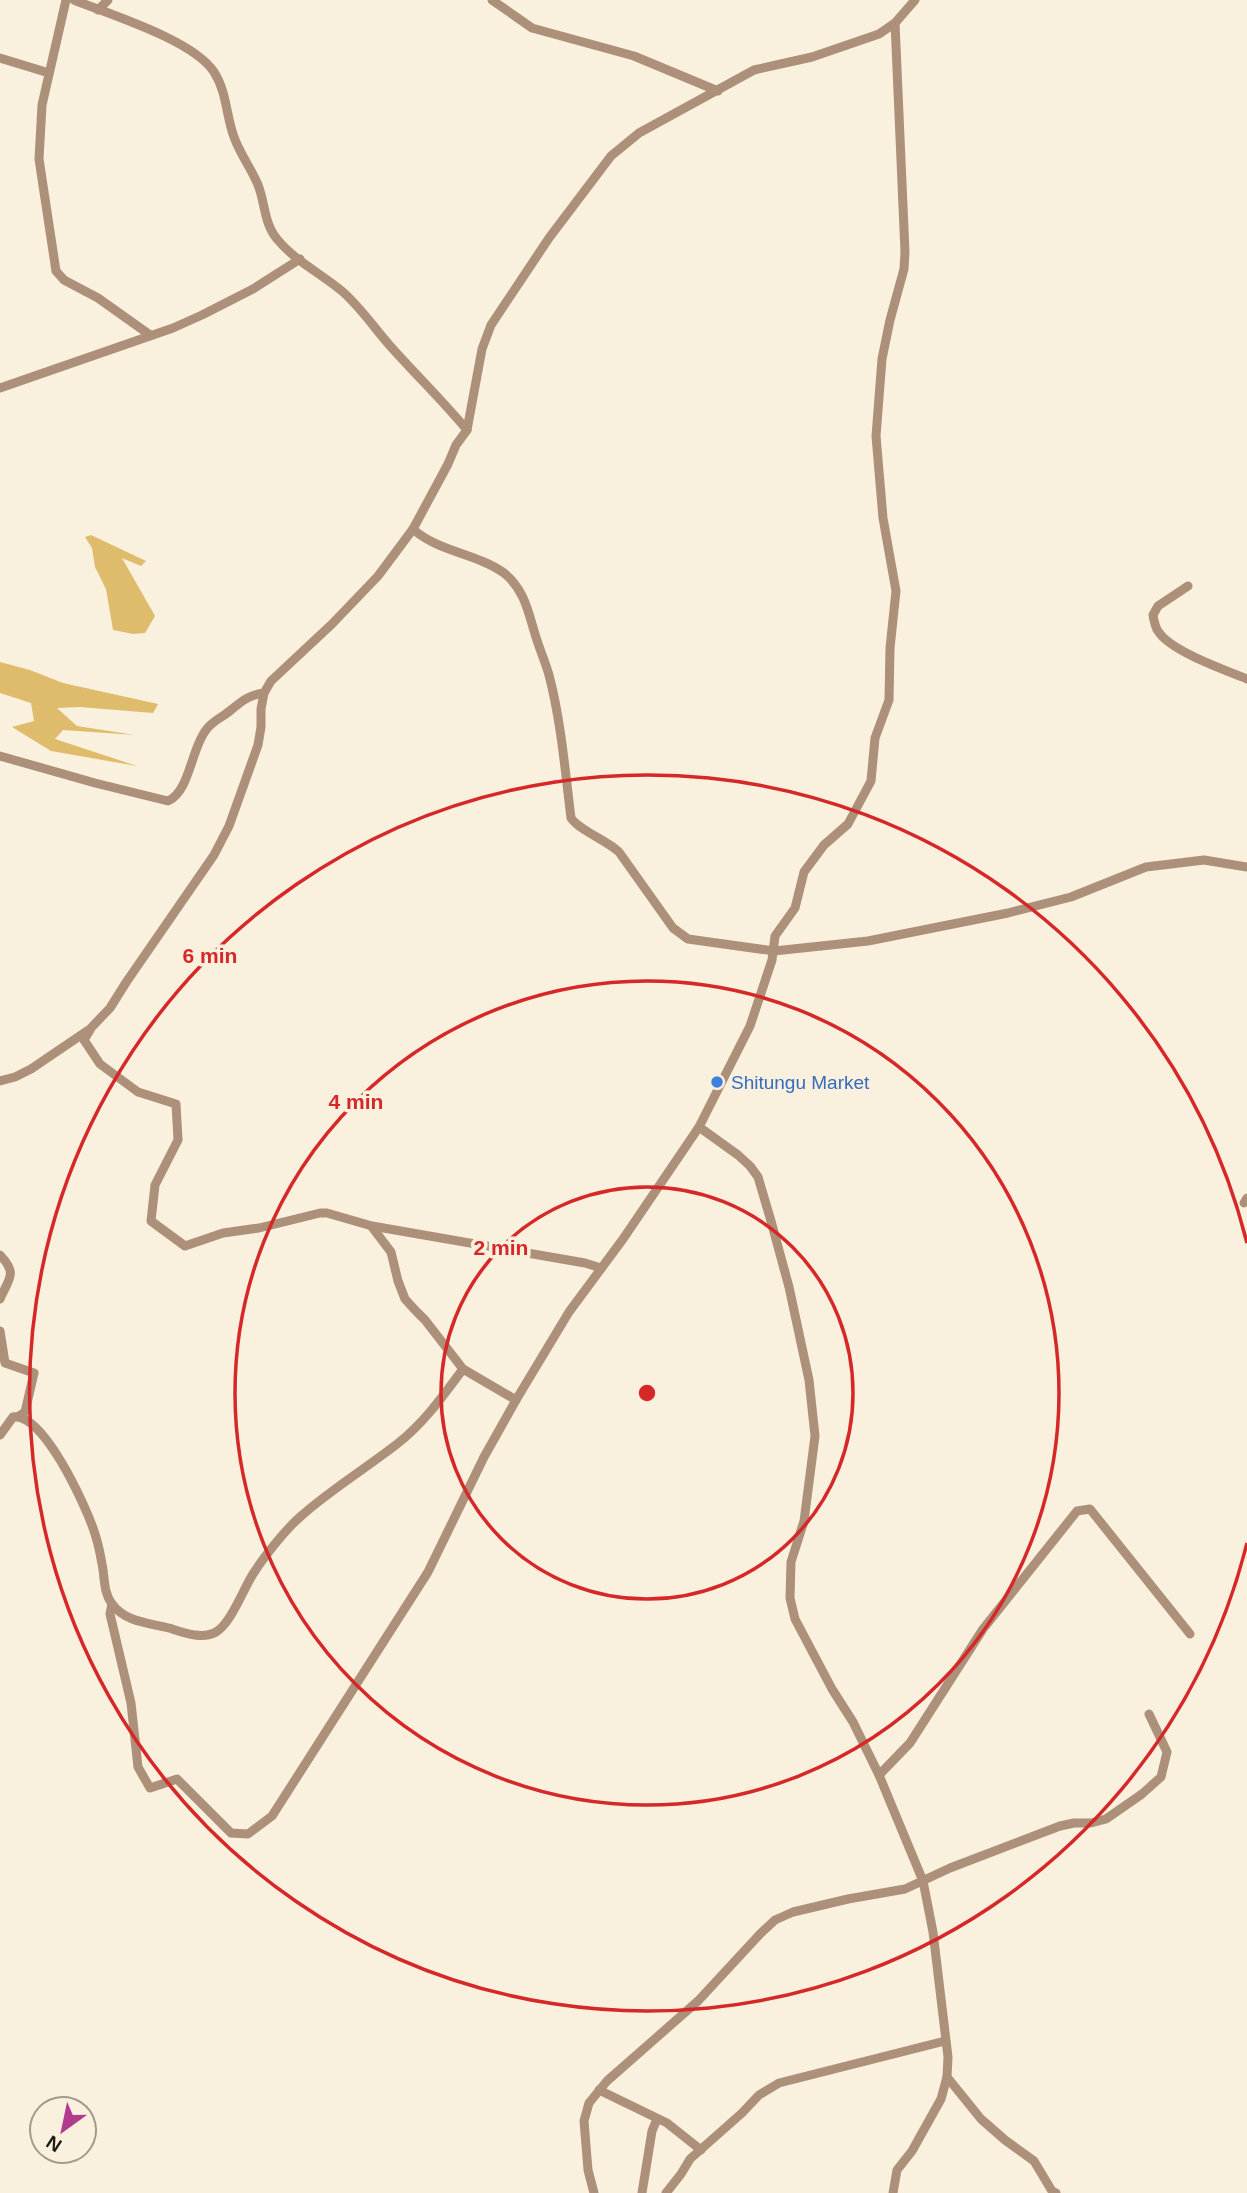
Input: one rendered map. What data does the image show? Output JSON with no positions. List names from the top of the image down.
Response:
{
  "places": ["Shitungu Market"],
  "north": "bottom left",
  "rings": ["6 min", "4 min", "2 min"]
}
